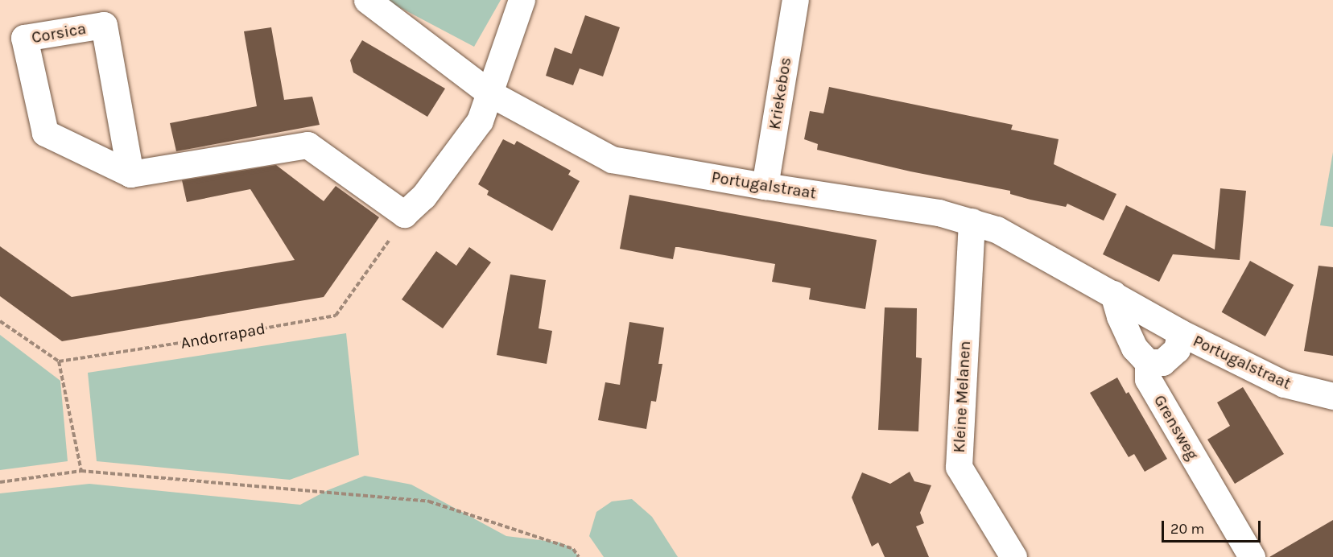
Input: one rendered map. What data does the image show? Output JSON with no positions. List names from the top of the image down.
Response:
{
  "streets": {
    "street": [
      "Corsica",
      "Kriekebos",
      "Portugalstraat",
      "Kleine Melanen",
      "Grensweg"
    ],
    "path": ["Andorrapad"]
  },
  "crossings": [
    ["Kriekebos", "Portugalstraat"],
    ["Portugalstraat", "Kleine Melanen"],
    ["Portugalstraat", "Grensweg"]
  ],
  "scale_bar": "20 m"
}
